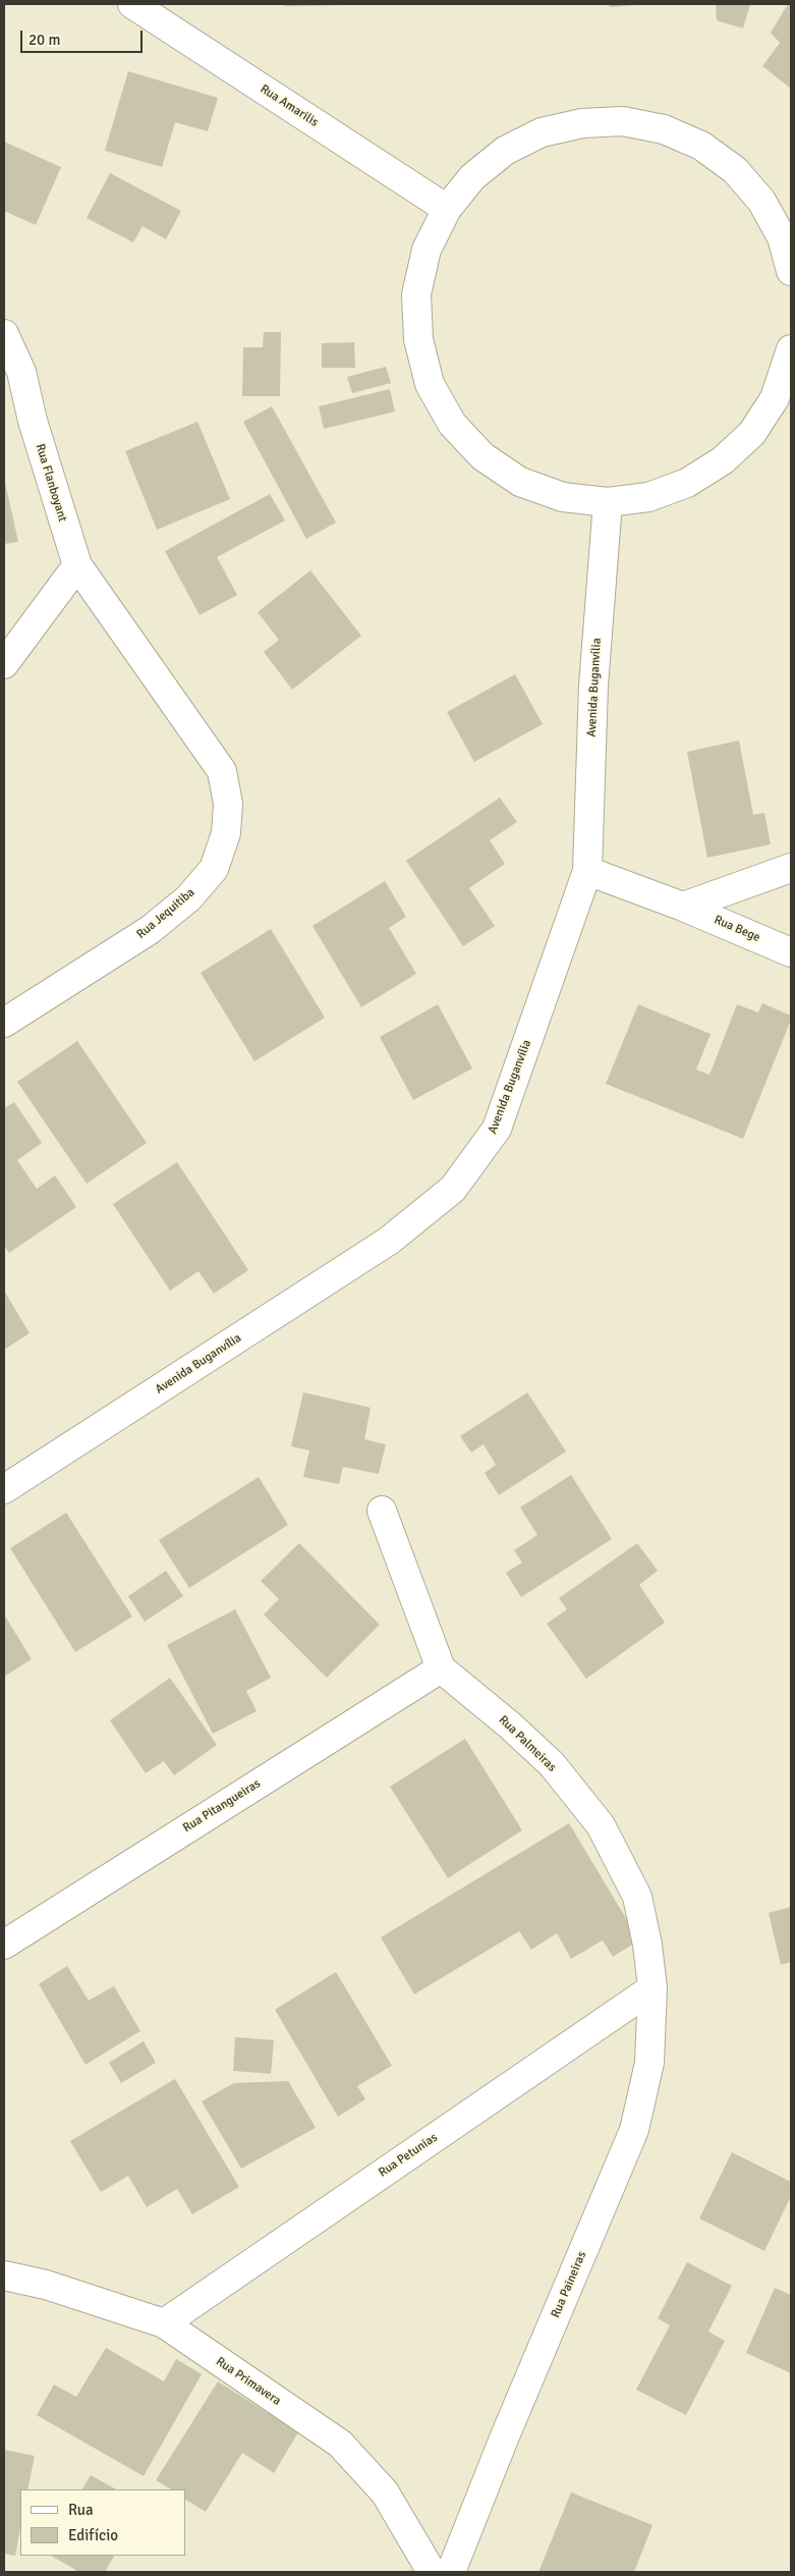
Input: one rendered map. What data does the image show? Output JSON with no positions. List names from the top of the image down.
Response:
{
  "streets": {
    "street": [
      "Rua Amarilis",
      "Rua Flanboyant",
      "Avenida Buganvília",
      "Rua Jequitiba",
      "Rua Bege",
      "Rua Palmeiras",
      "Rua Pitangueiras",
      "Rua Petunias",
      "Rua Paineiras",
      "Rua Primavera"
    ]
  },
  "crossings": [
    ["Rua Flanboyant", "Rua Jequitiba"],
    ["Avenida Buganvília", "Rua Bege"],
    ["Rua Palmeiras", "Rua Pitangueiras"],
    ["Rua Palmeiras", "Rua Petunias"],
    ["Rua Palmeiras", "Rua Paineiras"],
    ["Rua Petunias", "Rua Paineiras"],
    ["Rua Petunias", "Rua Primavera"]
  ],
  "legend": ["Rua", "Edifício"],
  "scale_bar": "20 m"
}
